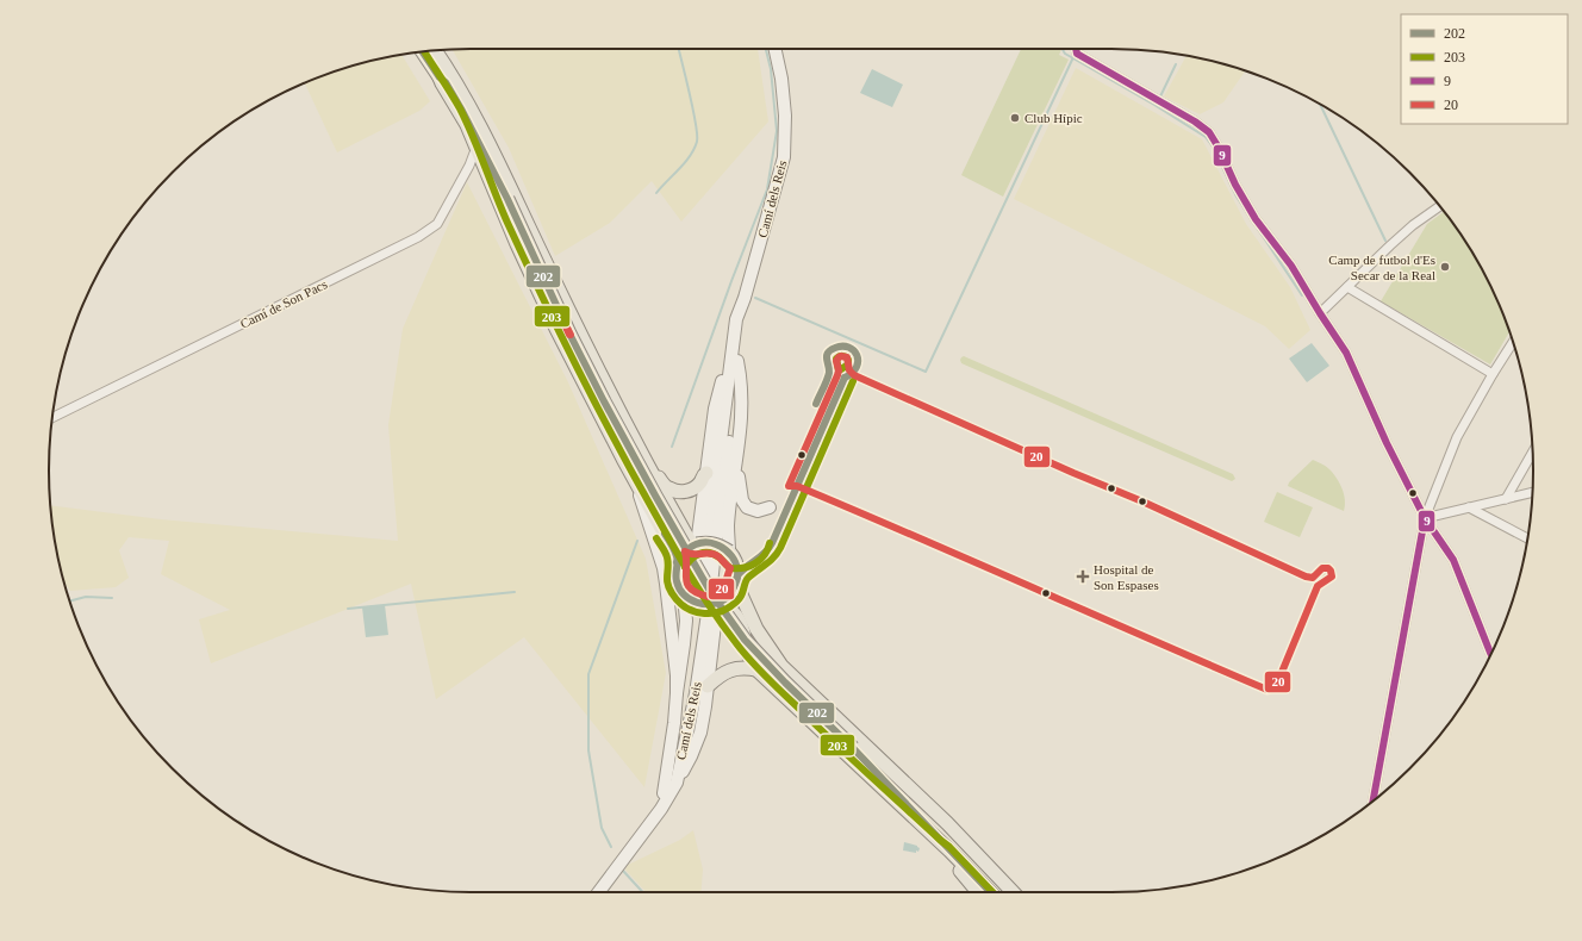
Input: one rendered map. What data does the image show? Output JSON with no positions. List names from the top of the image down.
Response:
{
  "streets": {
    "street": ["Camí dels Reis", "Camí de Son Pacs"]
  },
  "places": {
    "other": ["Club Hípic", "Camp de futbol d'Es Secar de la Real"],
    "health": ["Hospital de Son Espases"]
  },
  "lines": [
    "transit line 9",
    "transit line 203",
    "transit line 202",
    "transit line 20"
  ],
  "legend": [
    "202",
    "203",
    "9",
    "20"
  ]
}
